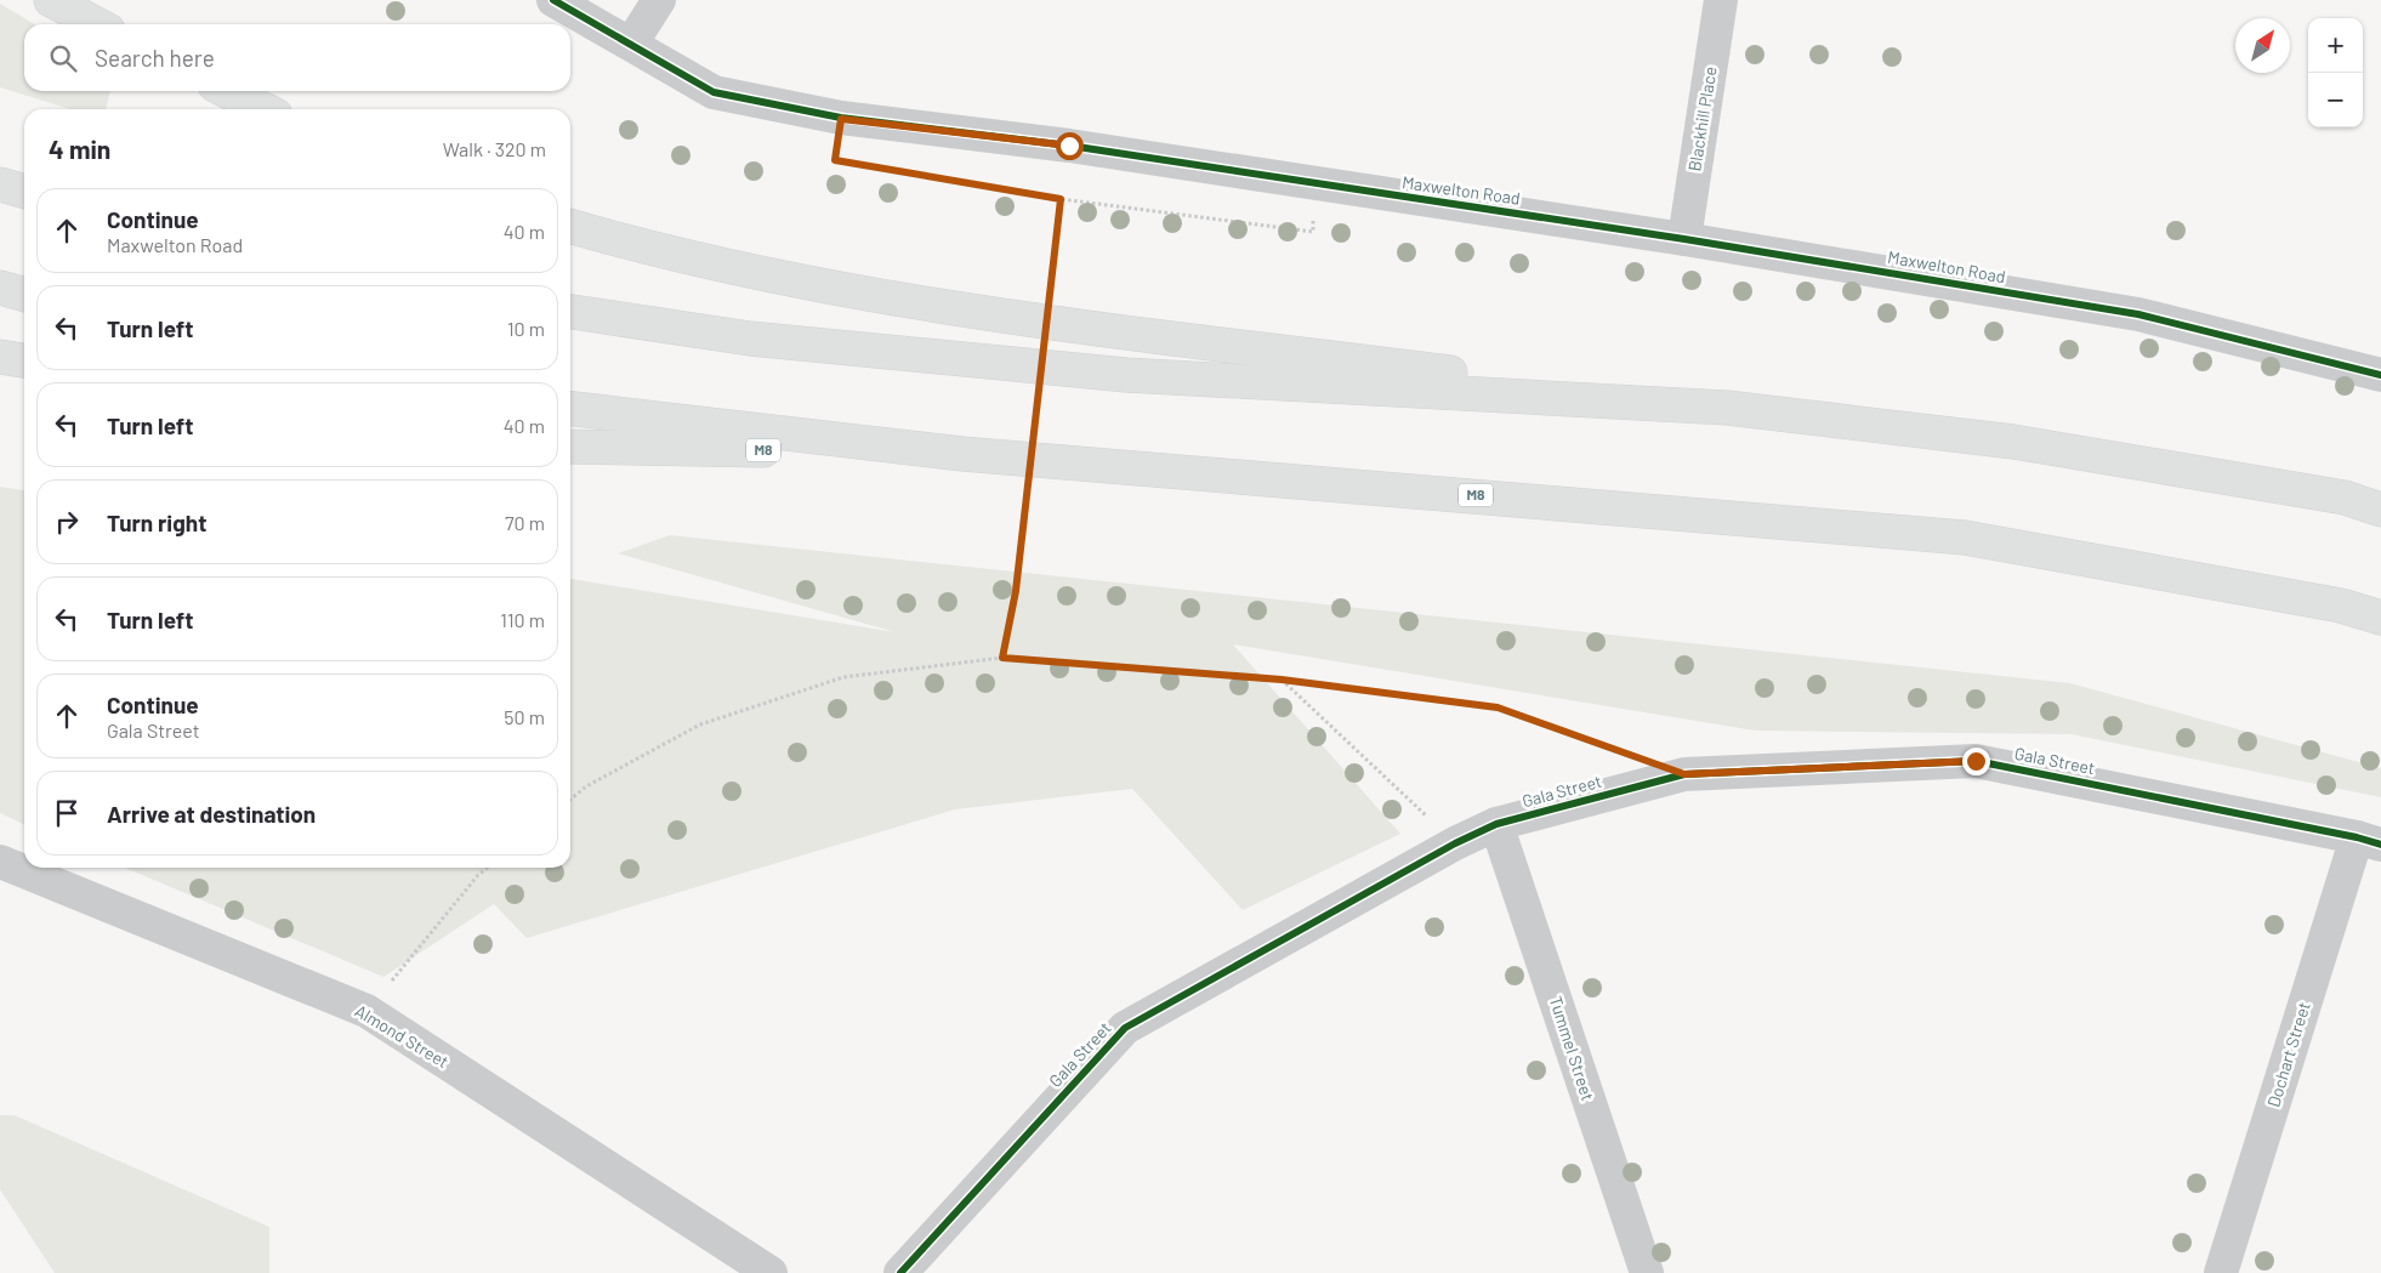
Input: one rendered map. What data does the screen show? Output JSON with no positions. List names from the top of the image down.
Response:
{
  "streets": {
    "highway": ["M8"],
    "street": [
      "Blackhill Place",
      "Maxwelton Road",
      "Gala Street",
      "Almond Street",
      "Tummel Street",
      "Dochart Street"
    ]
  },
  "crossings": [
    ["Blackhill Place", "Maxwelton Road"],
    ["Gala Street", "Tummel Street"],
    ["Gala Street", "Dochart Street"]
  ],
  "north": "top right",
  "page": {
    "map_buttons": ["+", "−"],
    "search": "Search here",
    "heading": ["4 min", "Walk · 320 m"],
    "list": [
      ["Continue", "Maxwelton Road", "40 m"],
      ["Turn left", "10 m"],
      ["Turn left", "40 m"],
      ["Turn right", "70 m"],
      ["Turn left", "110 m"],
      ["Continue", "Gala Street", "50 m"],
      "Arrive at destination"
    ]
  }
}
